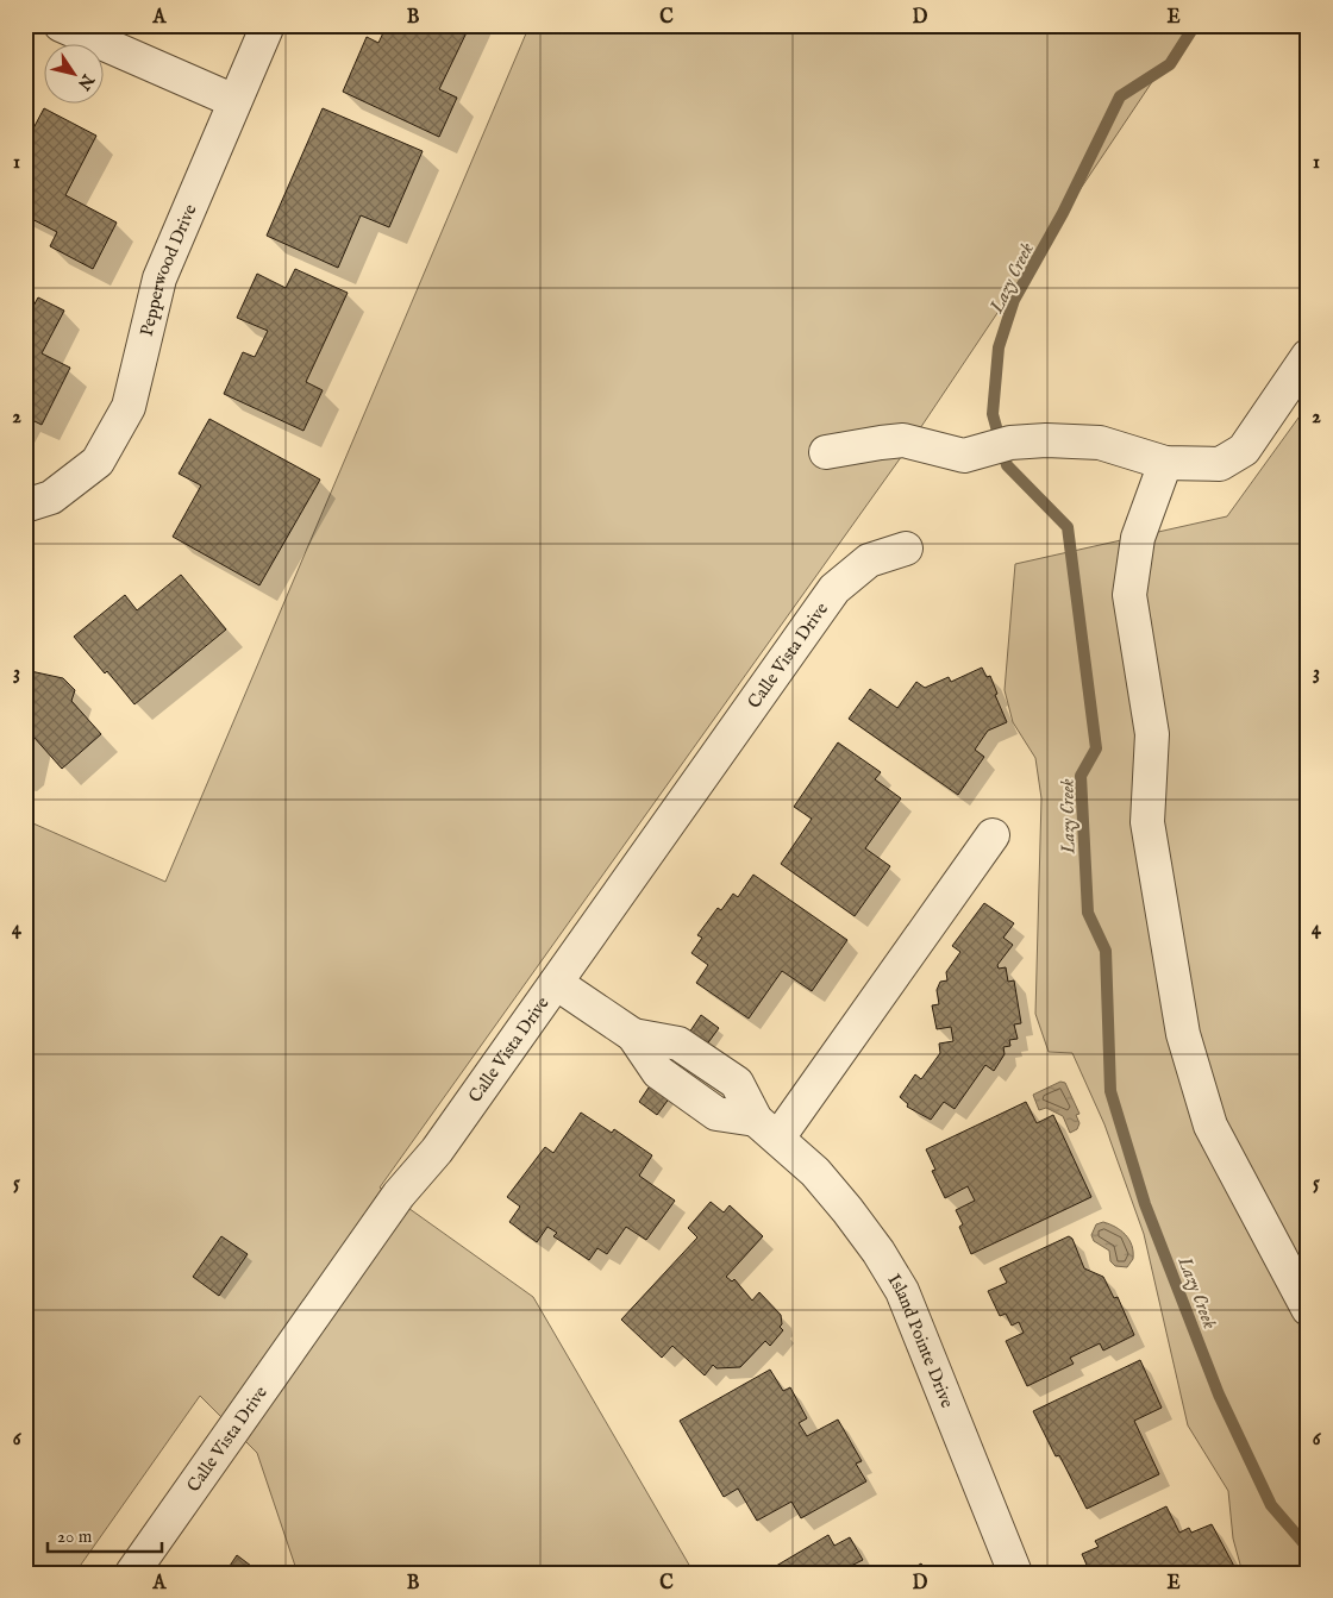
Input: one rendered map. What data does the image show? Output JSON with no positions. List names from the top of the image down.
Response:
{
  "streets": {
    "street": ["Pepperwood Drive", "Calle Vista Drive", "Island Pointe Drive"]
  },
  "water": ["Lazy Creek"],
  "scale_bar": "20 m",
  "north": "bottom right",
  "grid": {
    "columns": [
      "A",
      "B",
      "C",
      "D",
      "E"
    ],
    "rows": [
      "1",
      "2",
      "3",
      "4",
      "5",
      "6"
    ]
  }
}
